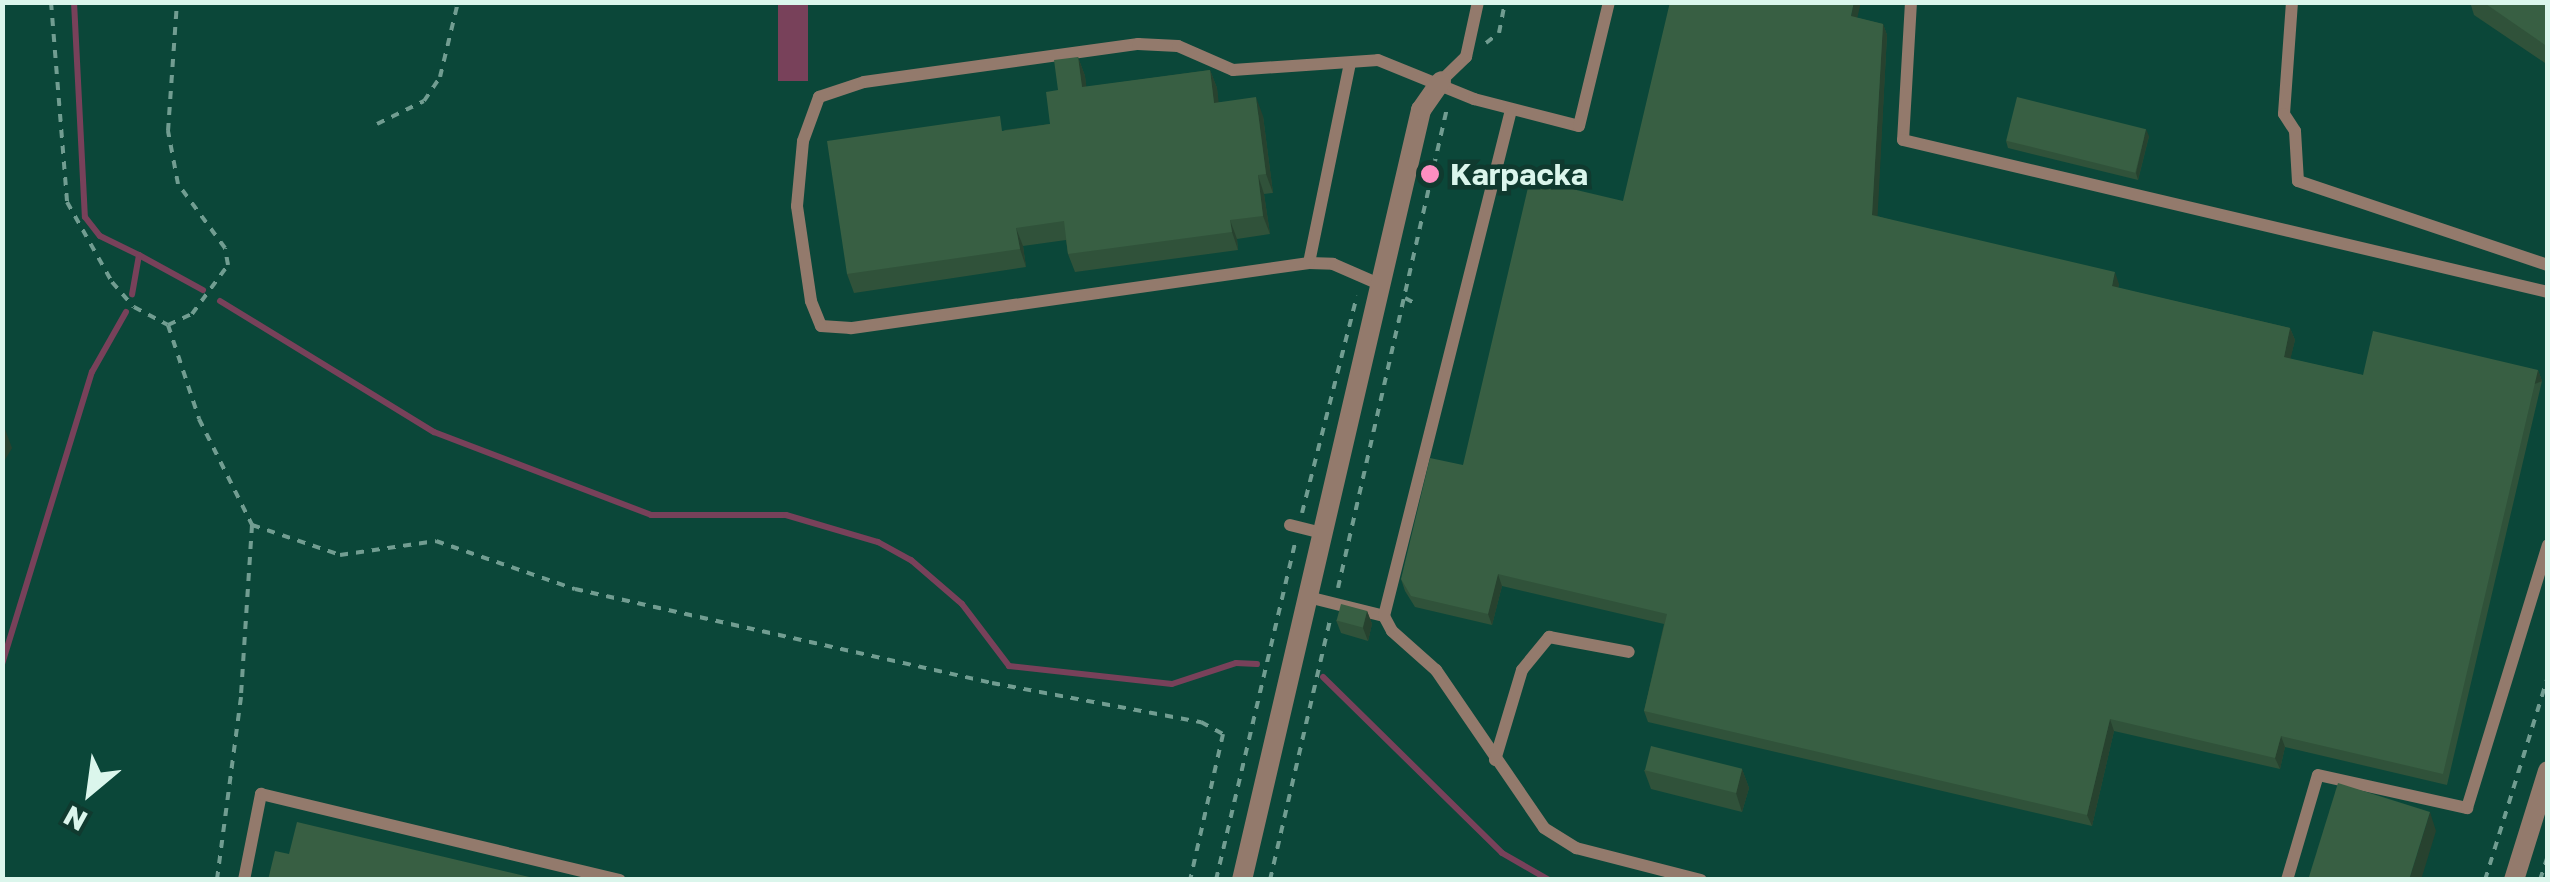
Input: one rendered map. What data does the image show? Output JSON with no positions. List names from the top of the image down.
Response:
{
  "places": ["Karpacka"],
  "north": "bottom left"
}
